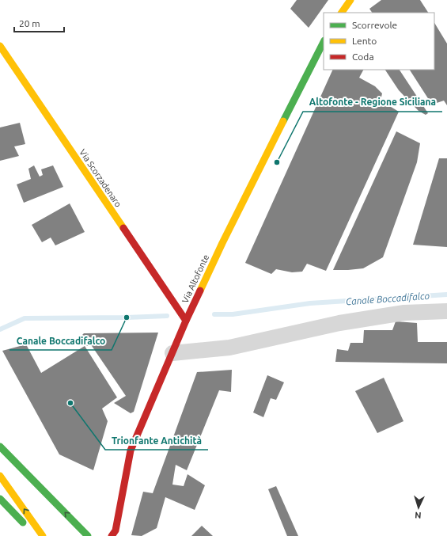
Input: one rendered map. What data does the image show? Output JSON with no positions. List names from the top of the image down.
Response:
{
  "streets": {
    "street": ["Via Scorzadenaro", "Via Altofonte"]
  },
  "crossings": [
    ["Via Scorzadenaro", "Via Altofonte"]
  ],
  "water": ["Canale Boccadifalco"],
  "places": ["Altofonte - Regione Siciliana", "Canale Boccadifalco", "Trionfante Antichità"],
  "legend": ["Scorrevole", "Lento", "Coda"],
  "scale_bar": "20 m",
  "north": "bottom"
}
